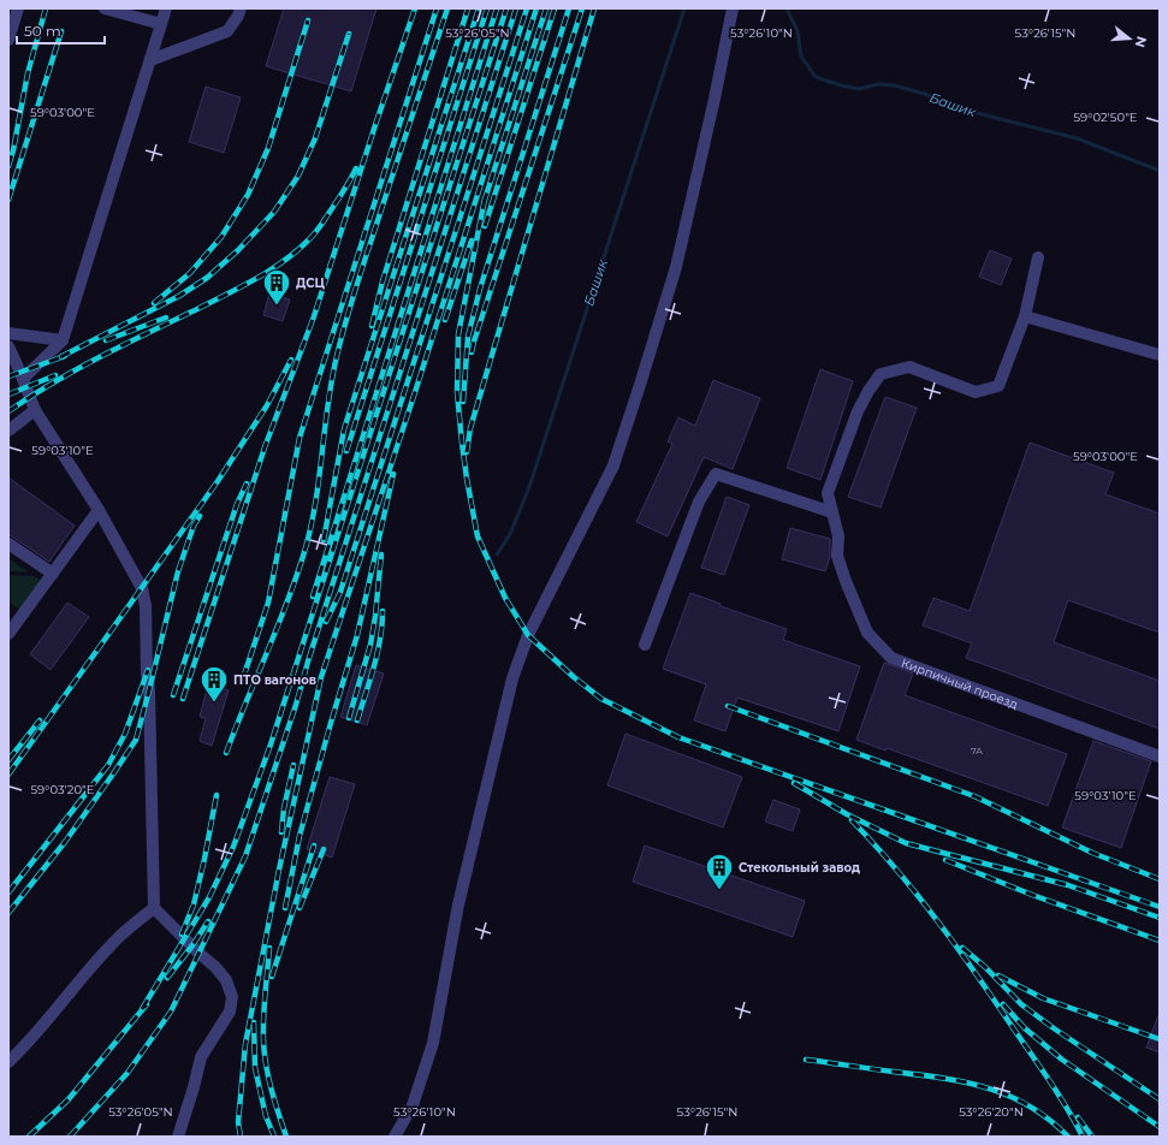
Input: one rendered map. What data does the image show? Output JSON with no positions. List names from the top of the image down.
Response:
{
  "streets": {
    "street": ["Кирпичный проезд"]
  },
  "water": ["Башик"],
  "places": {
    "building": ["ДСЦ", "ПТО вагонов", "Стекольный завод"]
  },
  "house_numbers": ["7А"],
  "scale_bar": "50 m",
  "north": "right",
  "coordinates": [
    "53°26'05\"N",
    "53°26'10\"N",
    "53°26'15\"N",
    "59°03'00\"E",
    "59°02'50\"E",
    "59°03'10\"E",
    "59°03'20\"E",
    "53°26'20\"N"
  ]
}
